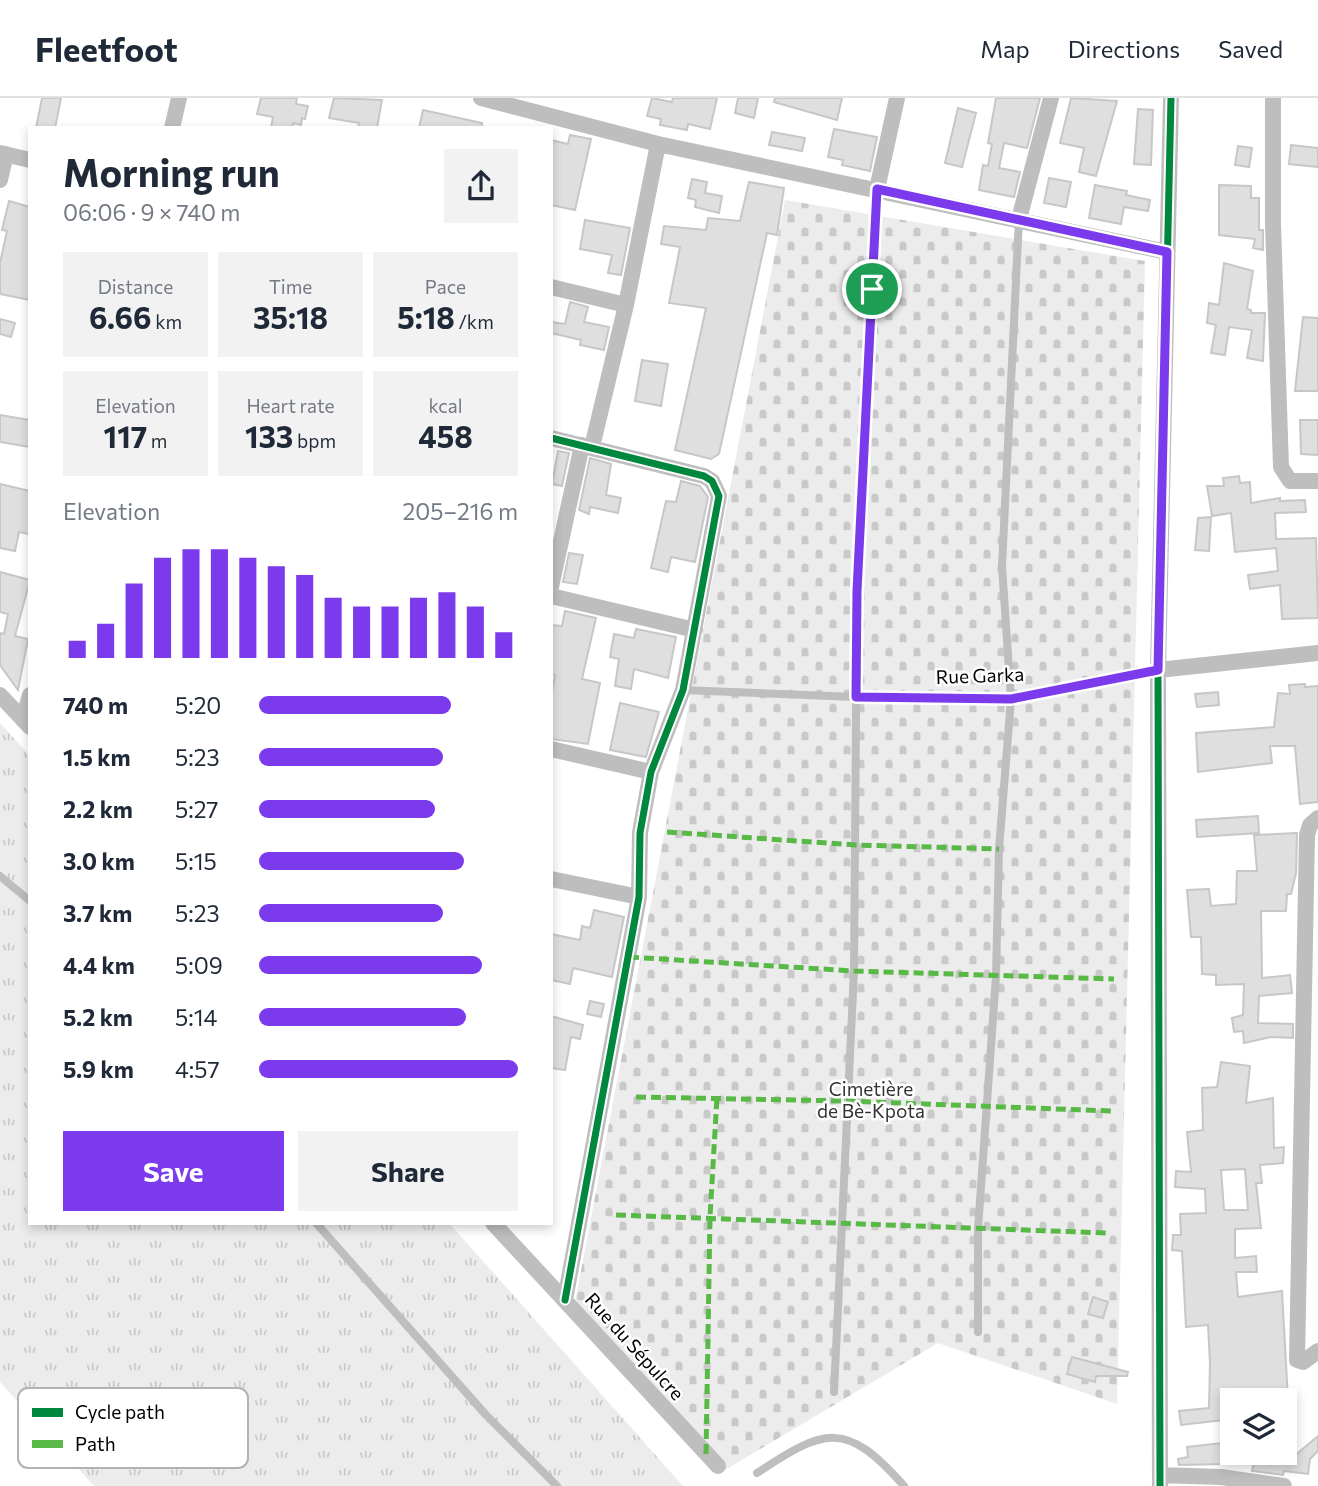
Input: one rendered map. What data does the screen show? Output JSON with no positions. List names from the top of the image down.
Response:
{
  "streets": {
    "street": ["Rue Garka", "Rue du Sépulcre"]
  },
  "parks": ["Cimetière de Bè-Kpota"],
  "legend": ["Cycle path", "Path"],
  "page": {
    "header": "Fleetfoot",
    "nav": ["Map", "Directions", "Saved"],
    "heading": ["Morning run", "06:06 · 9 × 740 m"],
    "stats": [
      ["Distance", "6.66 km"],
      ["Time", "35:18"],
      ["Pace", "5:18 /km"],
      ["Elevation", "117 m"],
      ["Heart rate", "133 bpm"],
      ["kcal", "458"]
    ],
    "chart": ["Elevation", "205–216 m"],
    "list": [
      {
        "name": "740 m",
        "note": "5:20"
      },
      {
        "name": "1.5 km",
        "note": "5:23"
      },
      {
        "name": "2.2 km",
        "note": "5:27"
      },
      {
        "name": "3.0 km",
        "note": "5:15"
      },
      {
        "name": "3.7 km",
        "note": "5:23"
      },
      {
        "name": "4.4 km",
        "note": "5:09"
      },
      {
        "name": "5.2 km",
        "note": "5:14"
      },
      {
        "name": "5.9 km",
        "note": "4:57"
      }
    ],
    "buttons": ["Save", "Share"]
  }
}
